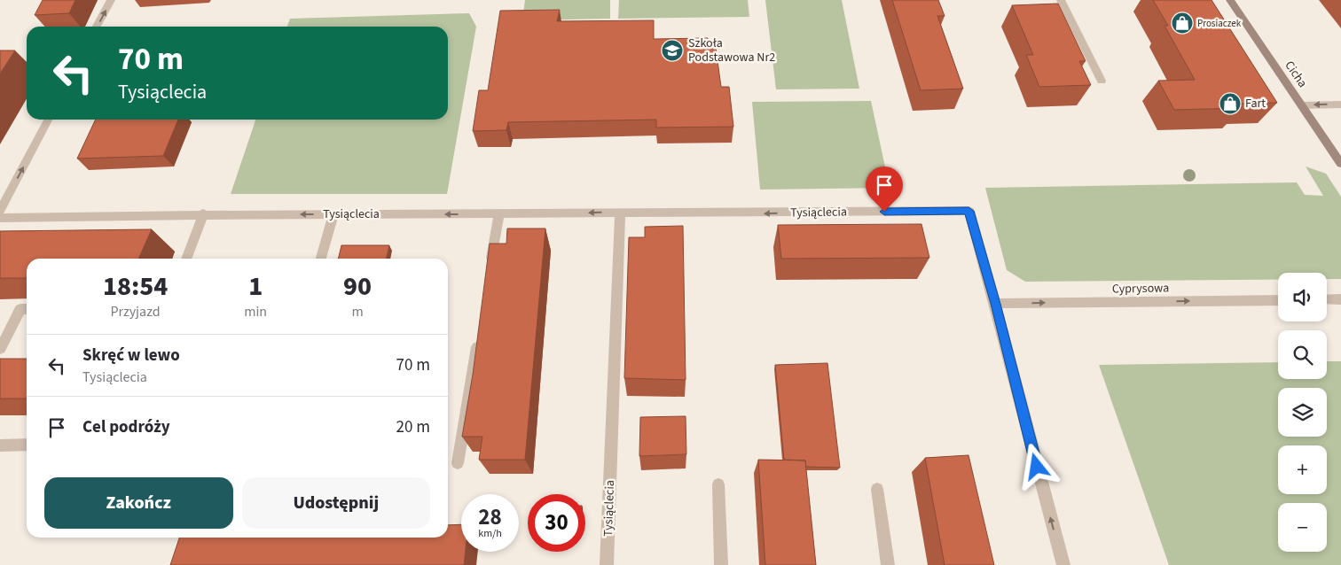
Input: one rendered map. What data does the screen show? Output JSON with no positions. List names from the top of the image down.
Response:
{
  "streets": {
    "street": ["Cicha", "Tysiąclecia", "Cyprysowa"]
  },
  "crossings": [
    ["Tysiąclecia", "Cyprysowa"]
  ],
  "one_way": ["Tysiąclecia", "Cyprysowa"],
  "places": {
    "shop": ["Prosiaczek", "Fart"],
    "school or university": ["Szkoła Podstawowa Nr2"]
  },
  "page": {
    "turn": ["70 m", "Tysiąclecia"],
    "eta": [
      "18:54",
      "Przyjazd",
      "1",
      "min",
      "90",
      "m"
    ],
    "map_buttons": ["+", "−"],
    "list": [
      {
        "name": "Skręć w lewo",
        "note": "Tysiąclecia",
        "value": "70 m"
      },
      {
        "name": "Cel podróży",
        "value": "20 m"
      }
    ],
    "buttons": ["Zakończ", "Udostępnij"],
    "speed": "28 km/h",
    "limit": "30"
  }
}
